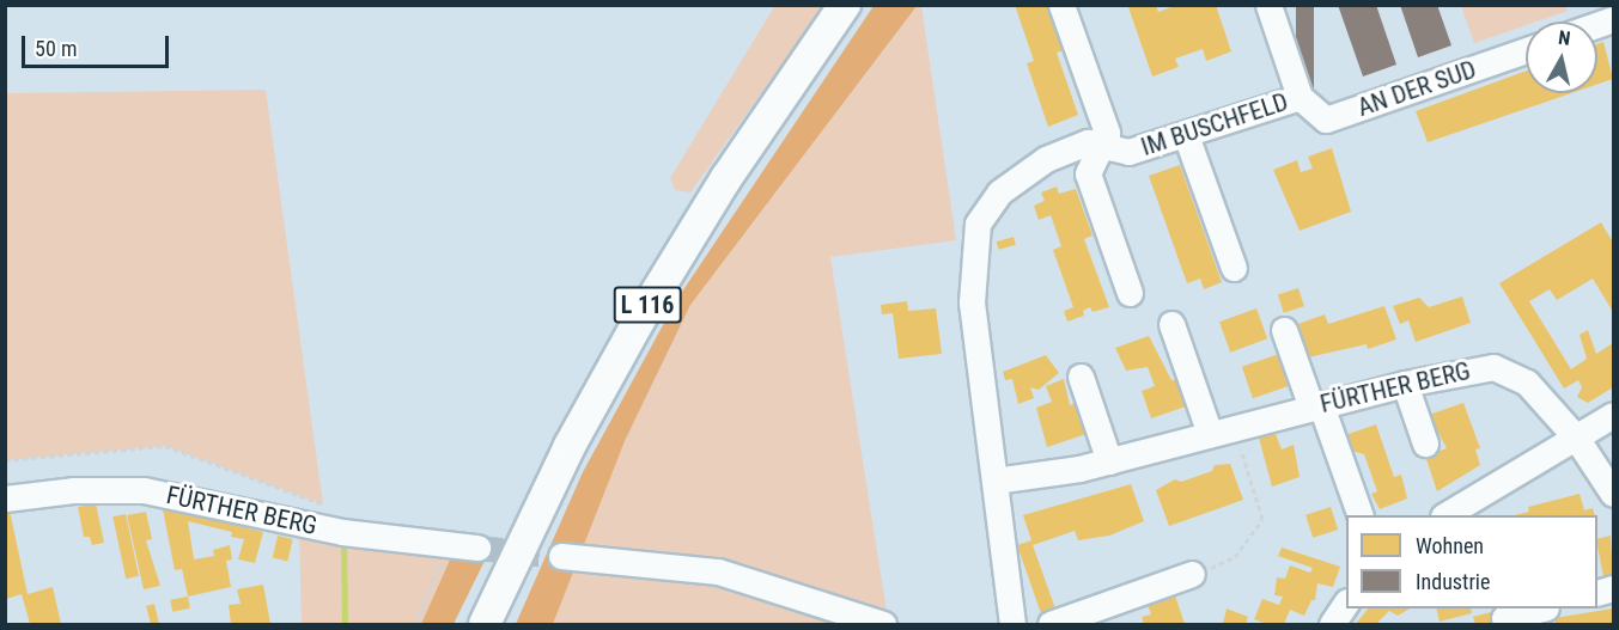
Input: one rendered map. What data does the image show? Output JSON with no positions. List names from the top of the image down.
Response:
{
  "streets": {
    "main road": ["L 116"],
    "street": ["AN DER SUD", "IM BUSCHFELD", "FÜRTHER BERG"]
  },
  "crossings": [
    ["AN DER SUD", "IM BUSCHFELD"],
    ["IM BUSCHFELD", "FÜRTHER BERG"]
  ],
  "legend": ["Wohnen", "Industrie"],
  "scale_bar": "50 m",
  "north": "top"
}
